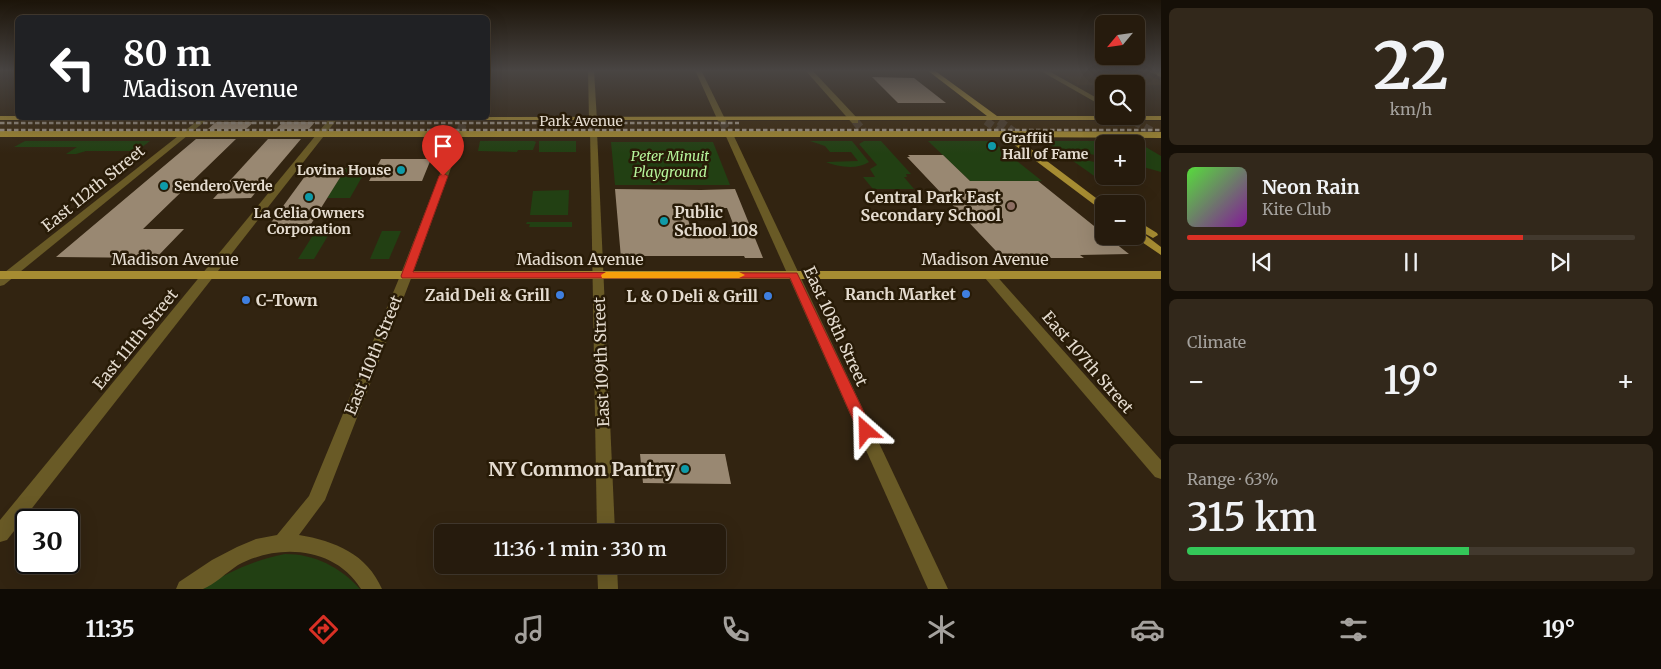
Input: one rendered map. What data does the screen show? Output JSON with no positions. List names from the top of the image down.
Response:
{
  "streets": {
    "main road": ["Park Avenue", "Madison Avenue"],
    "street": [
      "East 112th Street",
      "East 108th Street",
      "East 111th Street",
      "East 110th Street",
      "East 109th Street",
      "East 107th Street"
    ]
  },
  "crossings": [
    ["Park Avenue", "East 112th Street"],
    ["Park Avenue", "East 108th Street"],
    ["Park Avenue", "East 111th Street"],
    ["Park Avenue", "East 110th Street"],
    ["Park Avenue", "East 109th Street"],
    ["East 112th Street", "Madison Avenue"],
    ["Madison Avenue", "East 108th Street"],
    ["Madison Avenue", "East 111th Street"],
    ["Madison Avenue", "East 110th Street"],
    ["Madison Avenue", "East 109th Street"],
    ["Madison Avenue", "East 107th Street"]
  ],
  "parks": ["Peter Minuit Playground"],
  "places": [
    "Graffiti Hall of Fame",
    "Lovina House",
    "Sendero Verde",
    "La Celia Owners Corporation",
    "Central Park East Secondary School",
    "Public School 108",
    "Ranch Market",
    "Zaid Deli & Grill",
    "L & O Deli & Grill",
    "C-Town",
    "NY Common Pantry"
  ],
  "north": "bottom left",
  "page": {
    "tile": [
      ["22", "km/h"],
      "Climate",
      ["Range · 63%", "315 km"]
    ],
    "map_buttons": ["+", "−"],
    "turn": ["80 m", "Madison Avenue"],
    "song": ["Neon Rain", "Kite Club"],
    "heat": ["−", "19°", "+"],
    "limit": "30",
    "trip": "11:36 · 1 min · 330 m",
    "tabs": ["11:35", "19°"]
  }
}
